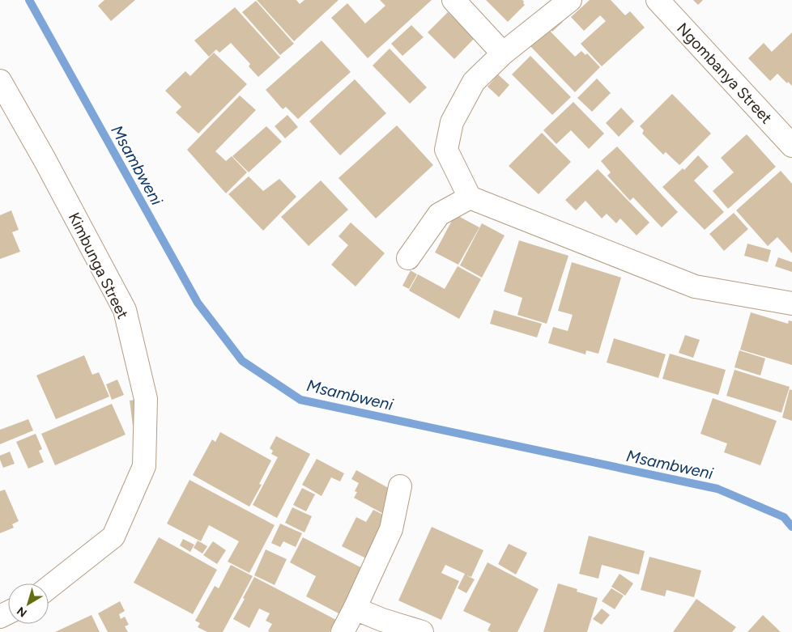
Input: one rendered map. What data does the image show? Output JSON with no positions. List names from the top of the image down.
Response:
{
  "streets": {
    "street": ["Ngombanya Street", "Kimbunga Street"]
  },
  "water": ["Msambweni"],
  "north": "bottom left"
}
